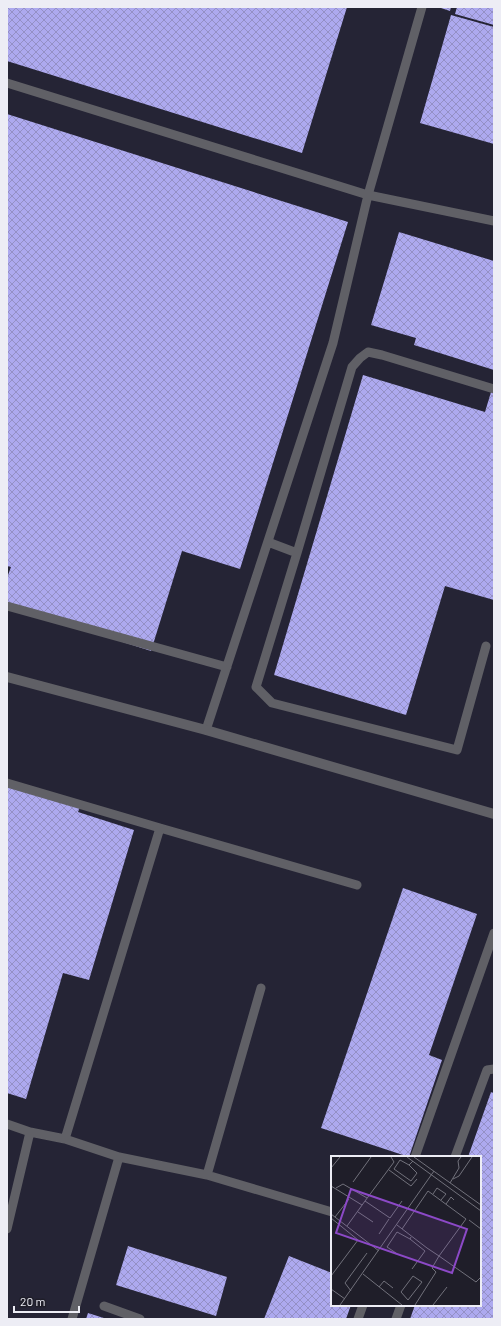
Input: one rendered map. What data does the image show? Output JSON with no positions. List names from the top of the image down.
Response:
{
  "scale_bar": "20 m"
}
